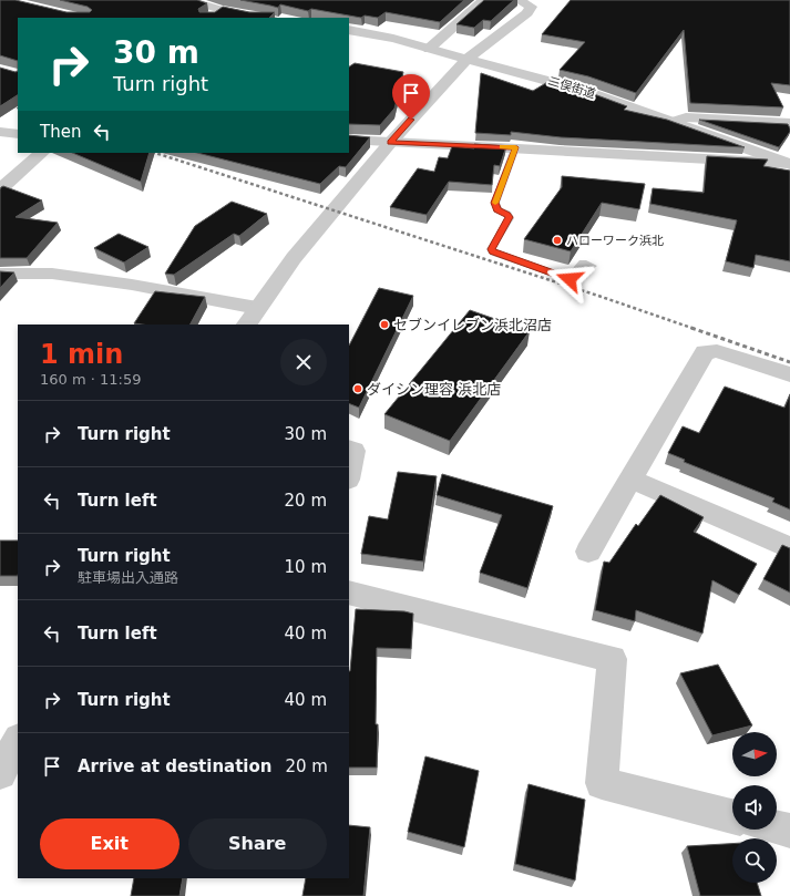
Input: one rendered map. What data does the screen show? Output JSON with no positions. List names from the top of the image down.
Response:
{
  "streets": {
    "street": ["二俣街道"]
  },
  "places": ["ハローワーク浜北", "セブンイレブン浜北沼店", "ダイシン理容 浜北店"],
  "north": "right",
  "page": {
    "turn": ["30 m", "Turn right"],
    "then": "Then",
    "heading": ["1 min", "160 m · 11:59"],
    "list": [
      {
        "name": "Turn right",
        "value": "30 m"
      },
      {
        "name": "Turn left",
        "value": "20 m"
      },
      {
        "name": "Turn right",
        "note": "駐車場出入通路",
        "value": "10 m"
      },
      {
        "name": "Turn left",
        "value": "40 m"
      },
      {
        "name": "Turn right",
        "value": "40 m"
      },
      {
        "name": "Arrive at destination",
        "value": "20 m"
      }
    ],
    "buttons": ["Exit", "Share"]
  }
}
